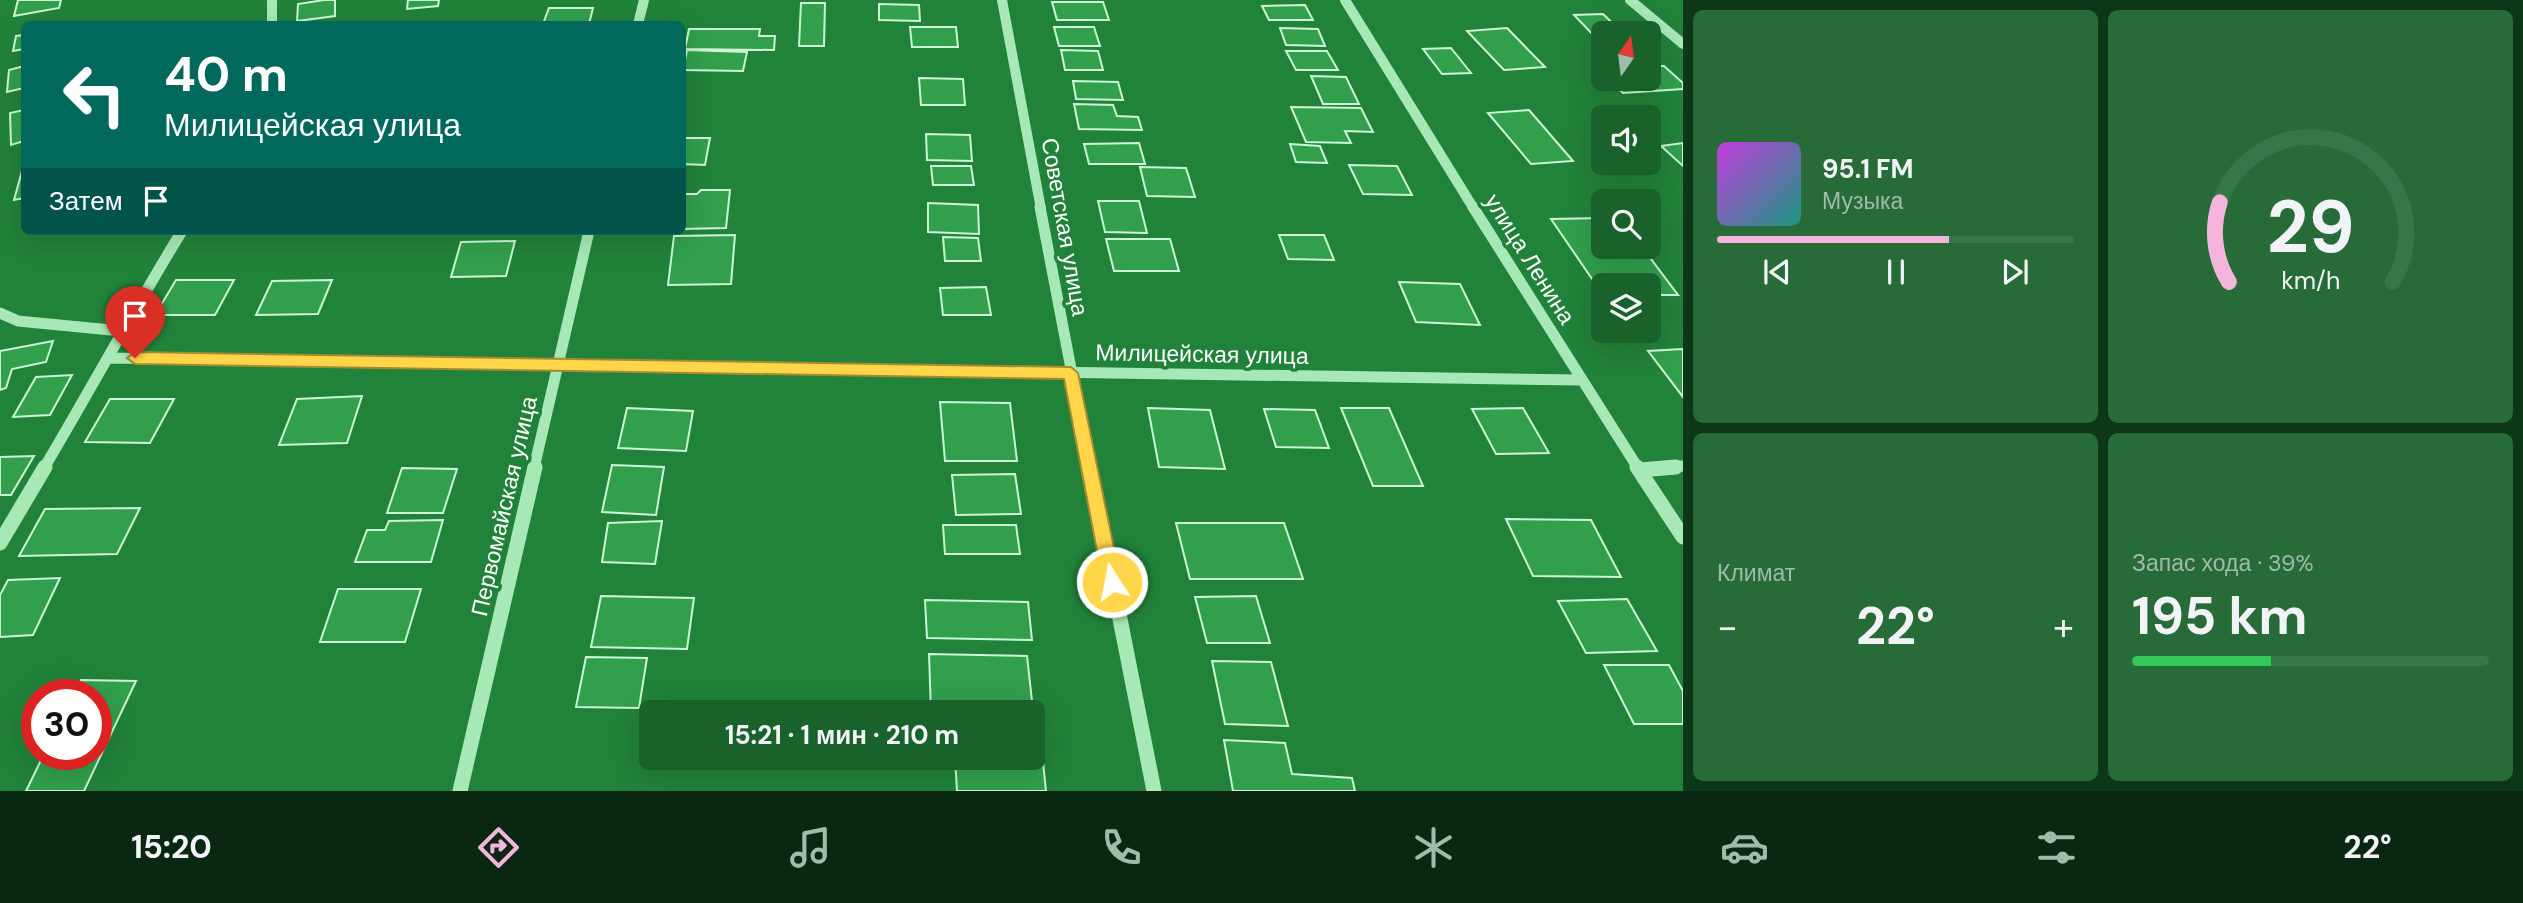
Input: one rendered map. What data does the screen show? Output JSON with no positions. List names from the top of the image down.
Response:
{
  "streets": {
    "street": [
      "Советская улица",
      "улица Ленина",
      "Милицейская улица",
      "Первомайская улица"
    ]
  },
  "crossings": [
    ["Советская улица", "Милицейская улица"],
    ["улица Ленина", "Милицейская улица"],
    ["Милицейская улица", "Первомайская улица"]
  ],
  "north": "top",
  "page": {
    "turn": ["40 m", "Милицейская улица"],
    "song": ["95.1 FM", "Музыка"],
    "then": "Затем",
    "tile": [
      "Климат",
      ["Запас хода · 39%", "195 km"]
    ],
    "heat": ["−", "22°", "+"],
    "limit": "30",
    "trip": "15:21 · 1 мин · 210 m",
    "tabs": ["15:20", "22°"],
    "gauge": ["29", "km/h"]
  }
}
